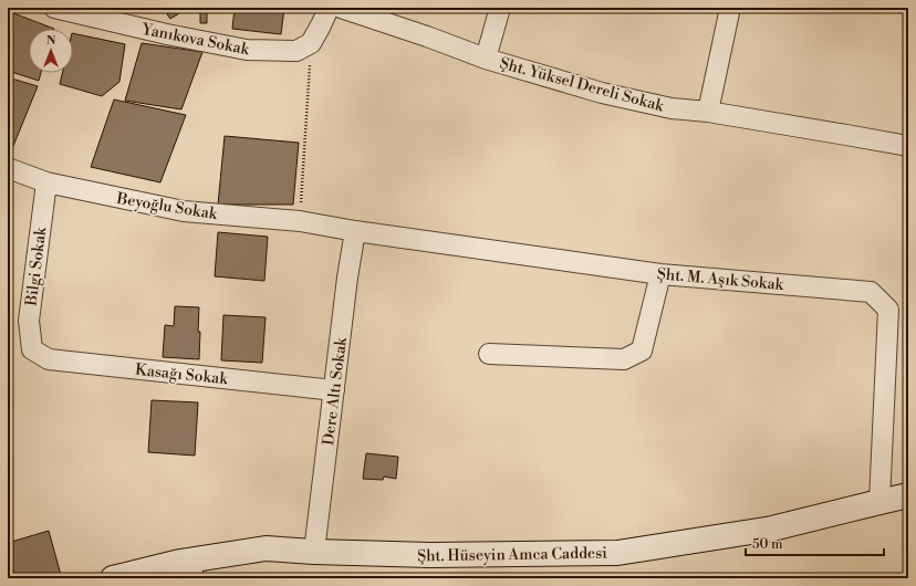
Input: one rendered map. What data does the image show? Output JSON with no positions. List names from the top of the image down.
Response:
{
  "streets": {
    "street": [
      "Yanıkova Sokak",
      "Şht. Yüksel Dereli Sokak",
      "Beyoğlu Sokak",
      "Bilgi Sokak",
      "Şht. M. Aşık Sokak",
      "Kasağı Sokak",
      "Dere Altı Sokak",
      "Şht. Hüseyin Amca Caddesi"
    ]
  },
  "crossings": [
    ["Beyoğlu Sokak", "Bilgi Sokak"],
    ["Beyoğlu Sokak", "Şht. M. Aşık Sokak"],
    ["Beyoğlu Sokak", "Dere Altı Sokak"],
    ["Bilgi Sokak", "Kasağı Sokak"],
    ["Şht. M. Aşık Sokak", "Dere Altı Sokak"],
    ["Şht. M. Aşık Sokak", "Şht. Hüseyin Amca Caddesi"],
    ["Kasağı Sokak", "Dere Altı Sokak"],
    ["Dere Altı Sokak", "Şht. Hüseyin Amca Caddesi"]
  ],
  "scale_bar": "50 m",
  "north": "top"
}
